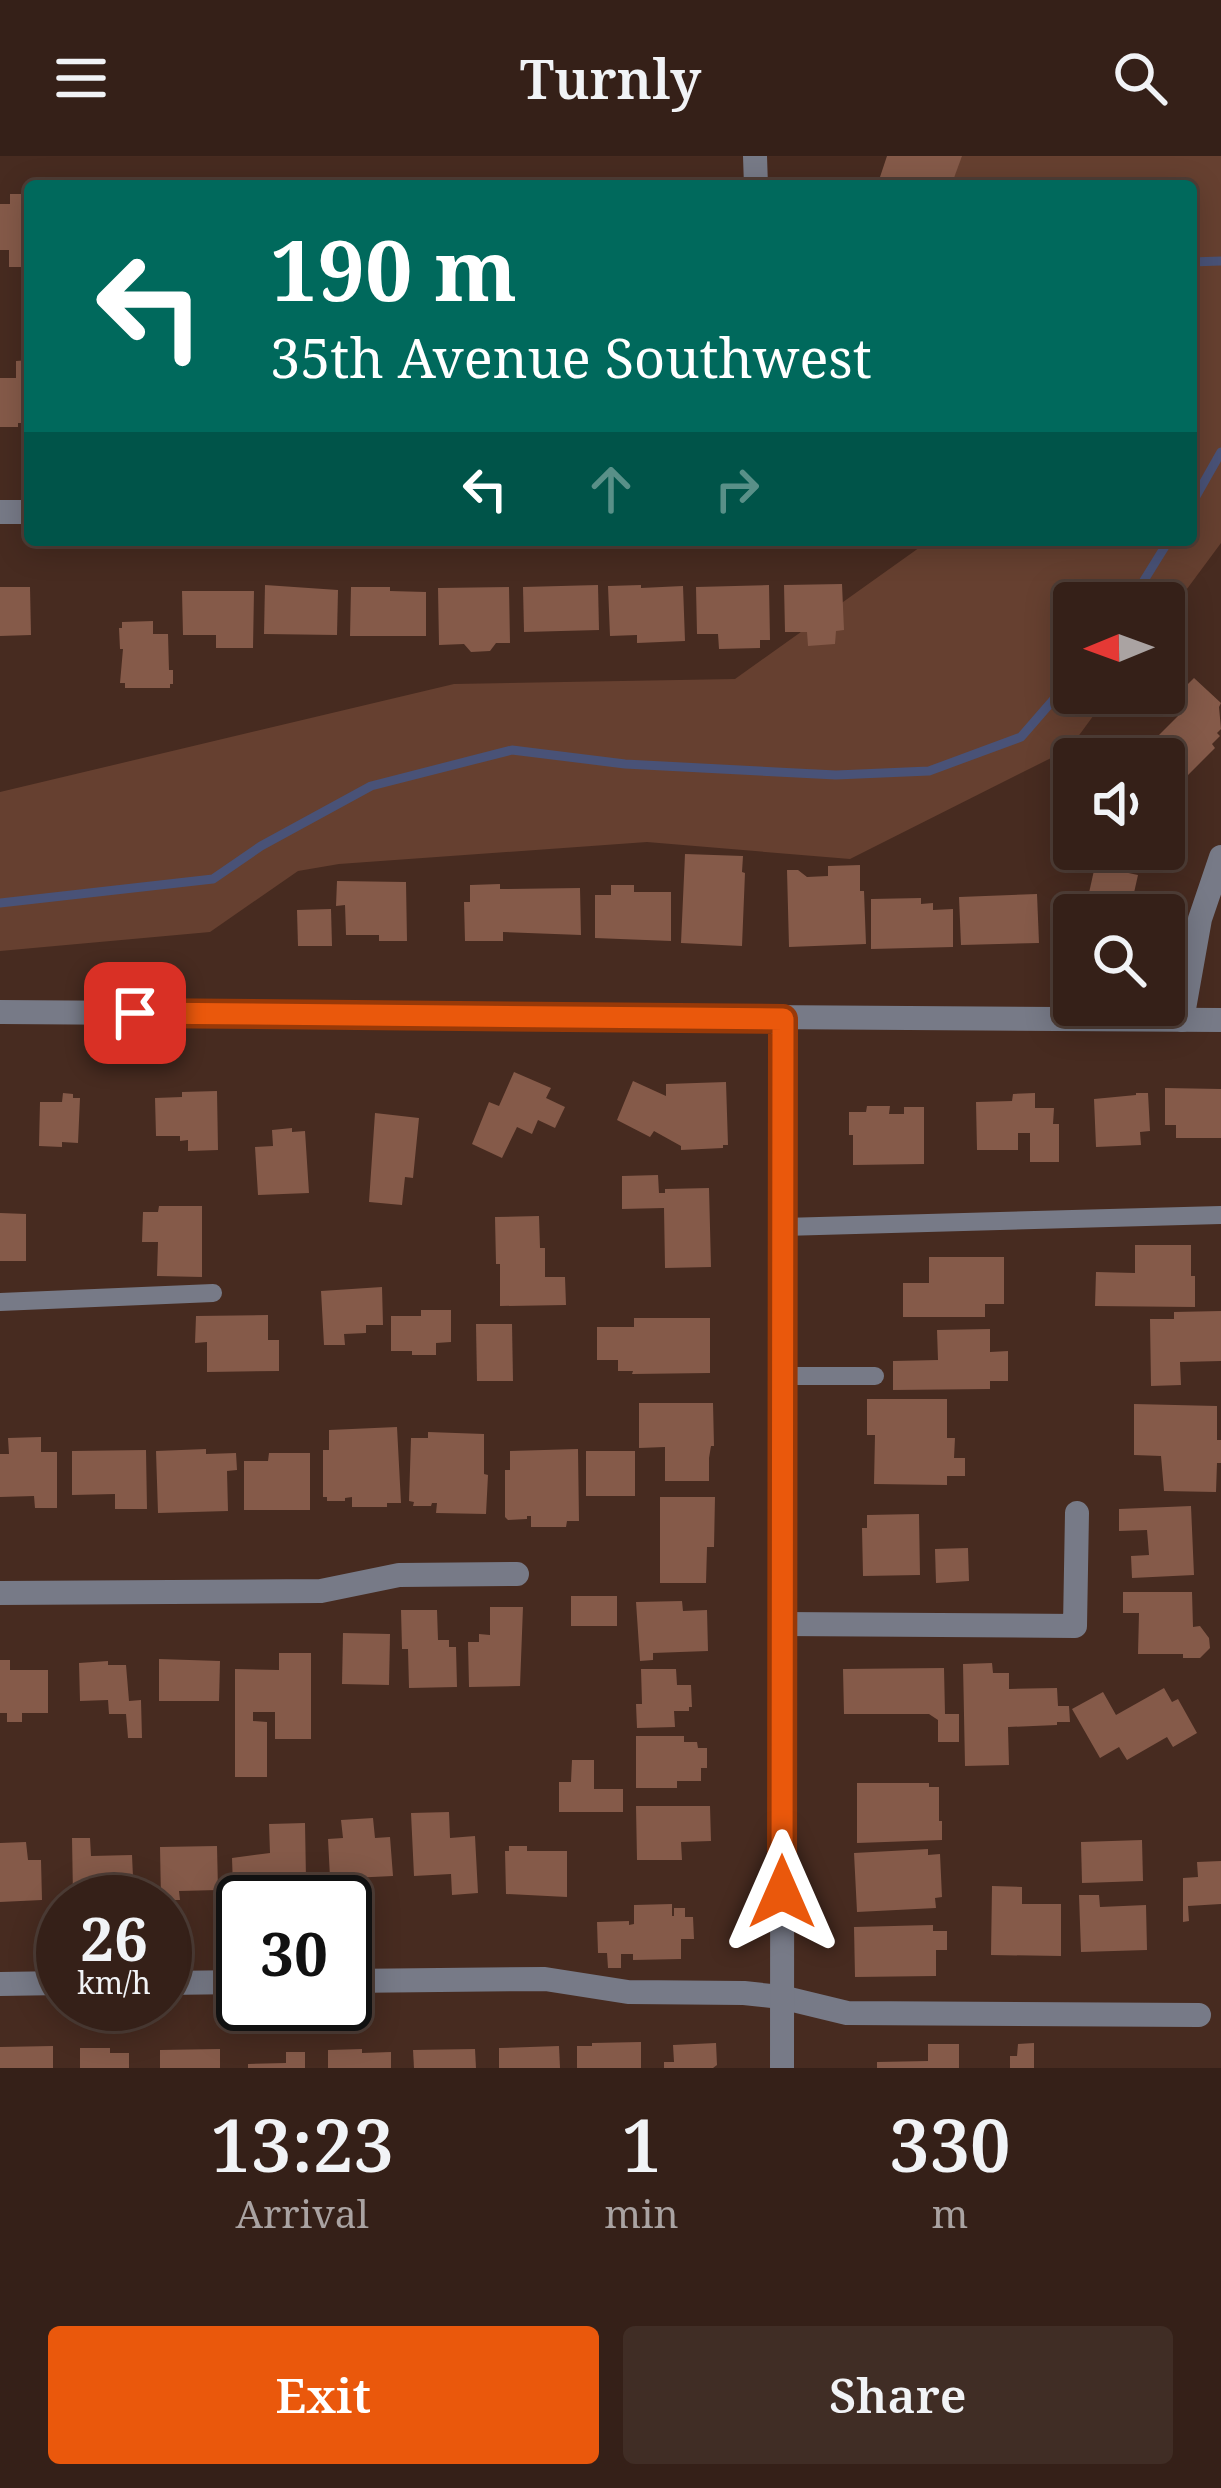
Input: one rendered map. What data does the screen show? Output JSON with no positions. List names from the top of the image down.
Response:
{
  "north": "left",
  "page": {
    "header": "Turnly",
    "turn": ["190 m", "35th Avenue Southwest"],
    "speed": "26 km/h",
    "limit": "30",
    "eta": [
      "13:23",
      "Arrival",
      "1",
      "min",
      "330",
      "m"
    ],
    "buttons": ["Exit", "Share"]
  }
}
